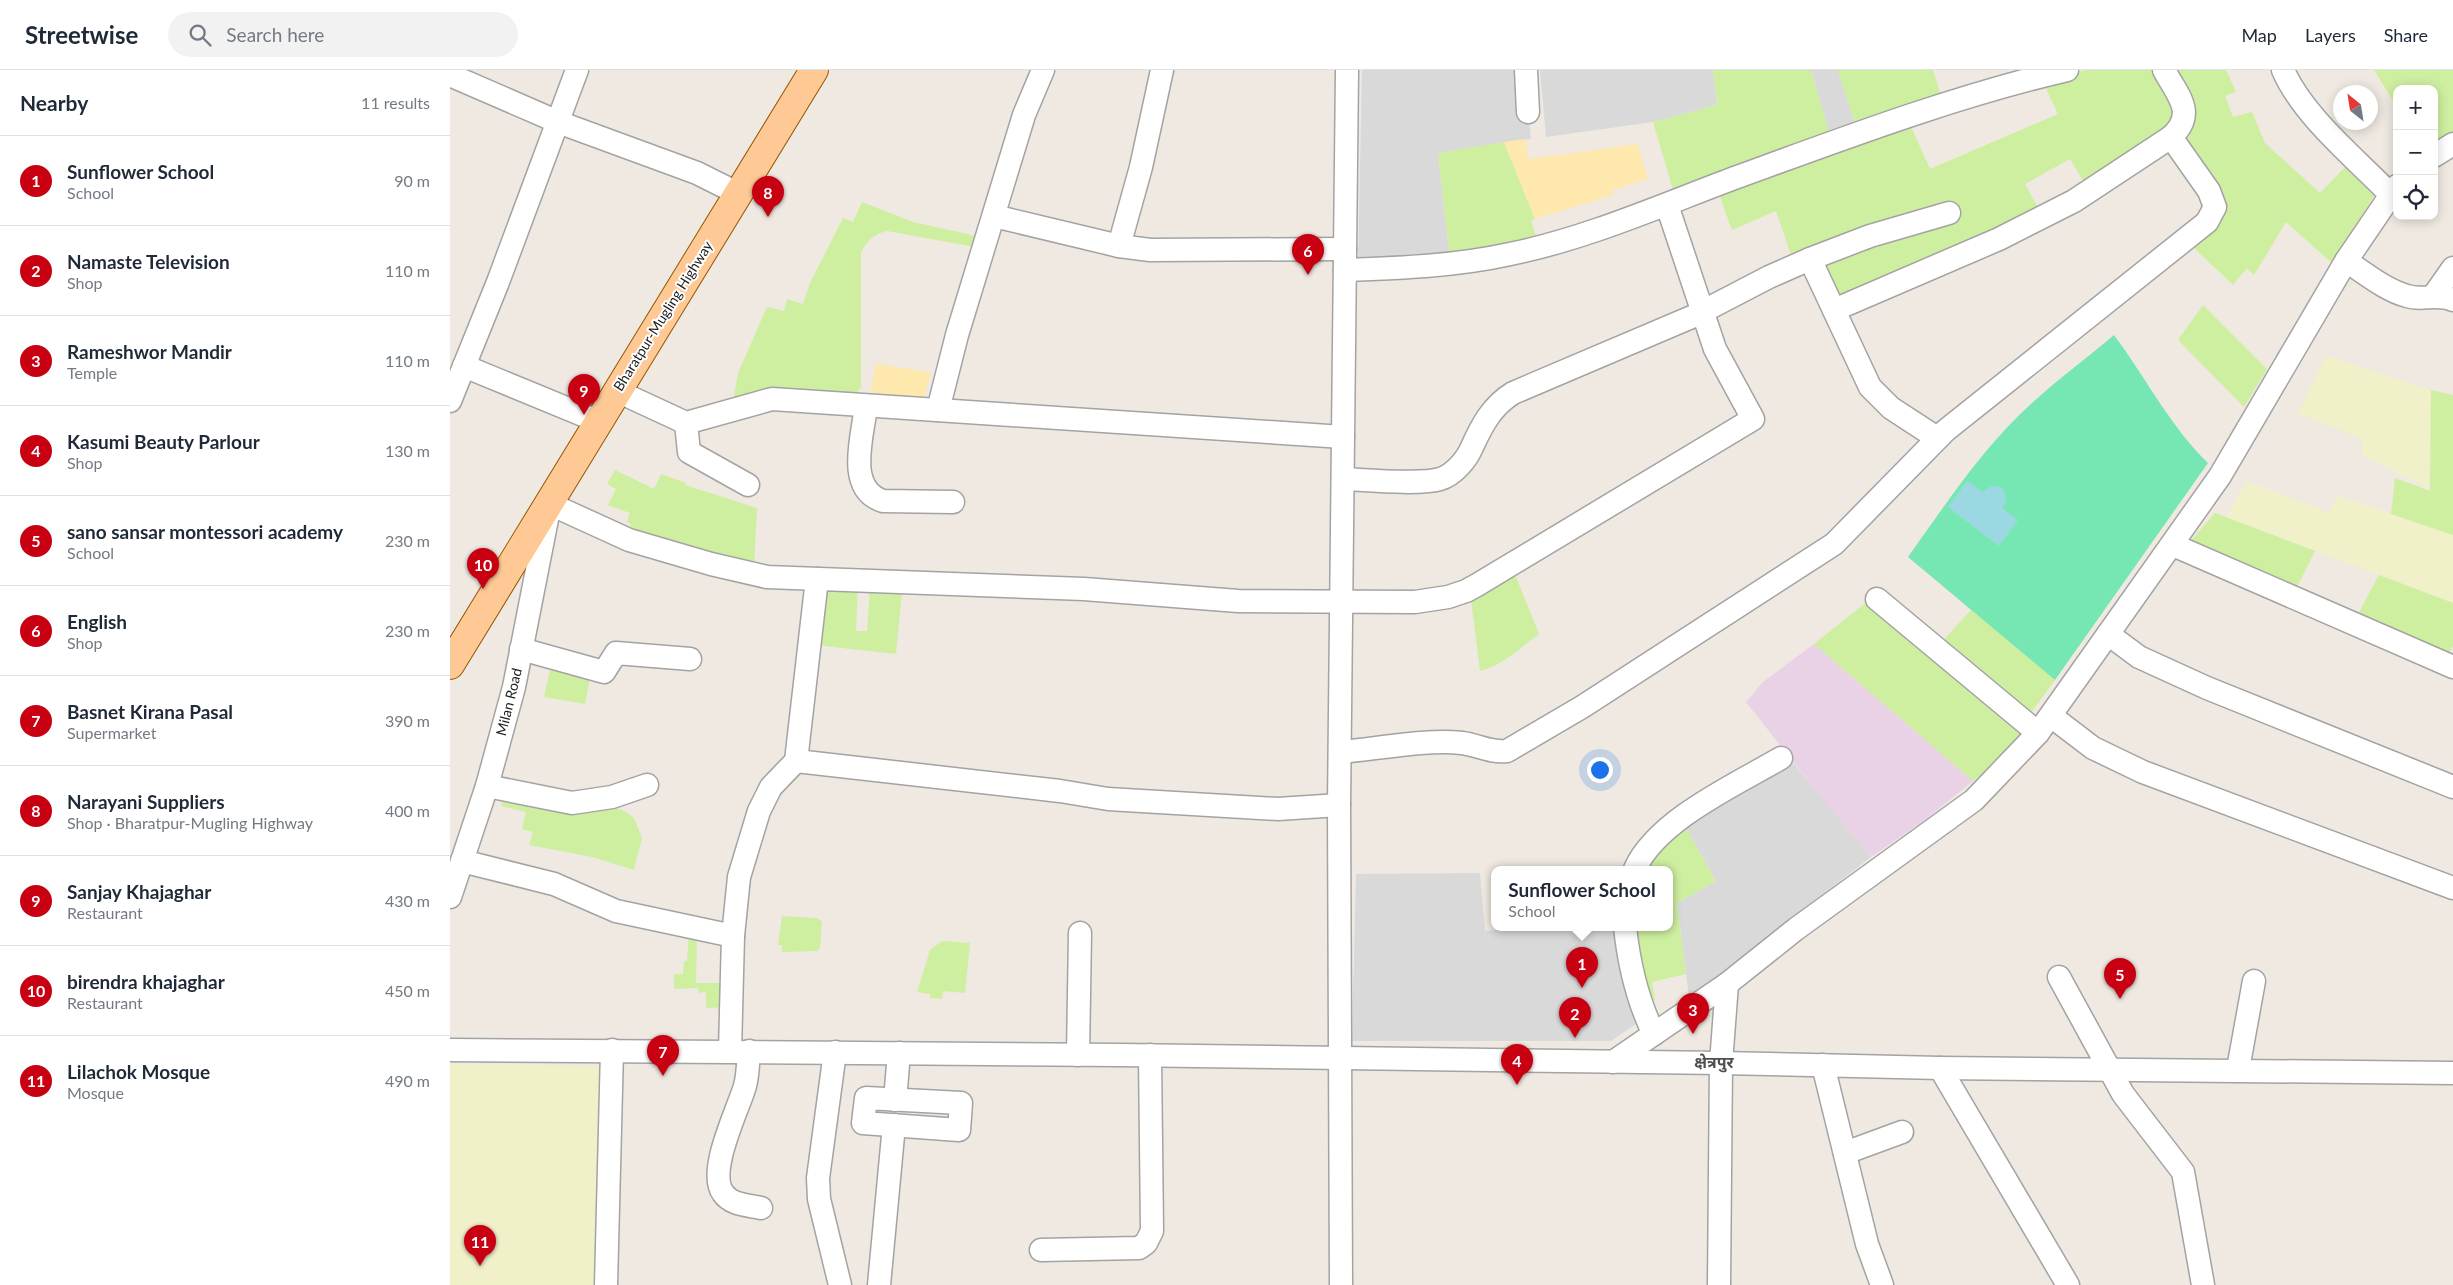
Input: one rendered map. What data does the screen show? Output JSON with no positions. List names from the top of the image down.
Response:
{
  "streets": {
    "main road": ["Bharatpur-Mugling Highway"],
    "street": ["Milan Road"]
  },
  "crossings": [
    ["Bharatpur-Mugling Highway", "Milan Road"]
  ],
  "districts": ["क्षेत्रपुर"],
  "north": "top left",
  "page": {
    "header": "Streetwise",
    "search": "Search here",
    "nav": ["Map", "Layers", "Share"],
    "heading": ["Nearby", "11 results"],
    "map_buttons": ["+", "−"],
    "list": [
      {
        "mark": "1",
        "name": "Sunflower School",
        "note": "School",
        "value": "90 m"
      },
      {
        "mark": "2",
        "name": "Namaste Television",
        "note": "Shop",
        "value": "110 m"
      },
      {
        "mark": "3",
        "name": "Rameshwor Mandir",
        "note": "Temple",
        "value": "110 m"
      },
      {
        "mark": "4",
        "name": "Kasumi Beauty Parlour",
        "note": "Shop",
        "value": "130 m"
      },
      {
        "mark": "5",
        "name": "sano sansar montessori academy",
        "note": "School",
        "value": "230 m"
      },
      {
        "mark": "6",
        "name": "English",
        "note": "Shop",
        "value": "230 m"
      },
      {
        "mark": "7",
        "name": "Basnet Kirana Pasal",
        "note": "Supermarket",
        "value": "390 m"
      },
      {
        "mark": "8",
        "name": "Narayani Suppliers",
        "note": "Shop · Bharatpur-Mugling Highway",
        "value": "400 m"
      },
      {
        "mark": "9",
        "name": "Sanjay Khajaghar",
        "note": "Restaurant",
        "value": "430 m"
      },
      {
        "mark": "10",
        "name": "birendra khajaghar",
        "note": "Restaurant",
        "value": "450 m"
      },
      {
        "mark": "11",
        "name": "Lilachok Mosque",
        "note": "Mosque",
        "value": "490 m"
      }
    ],
    "pins": [
      "8",
      "6",
      "9",
      "10",
      "1",
      "5",
      "3",
      "2",
      "7",
      "4",
      "11"
    ],
    "popup": ["Sunflower School", "School"]
  }
}
